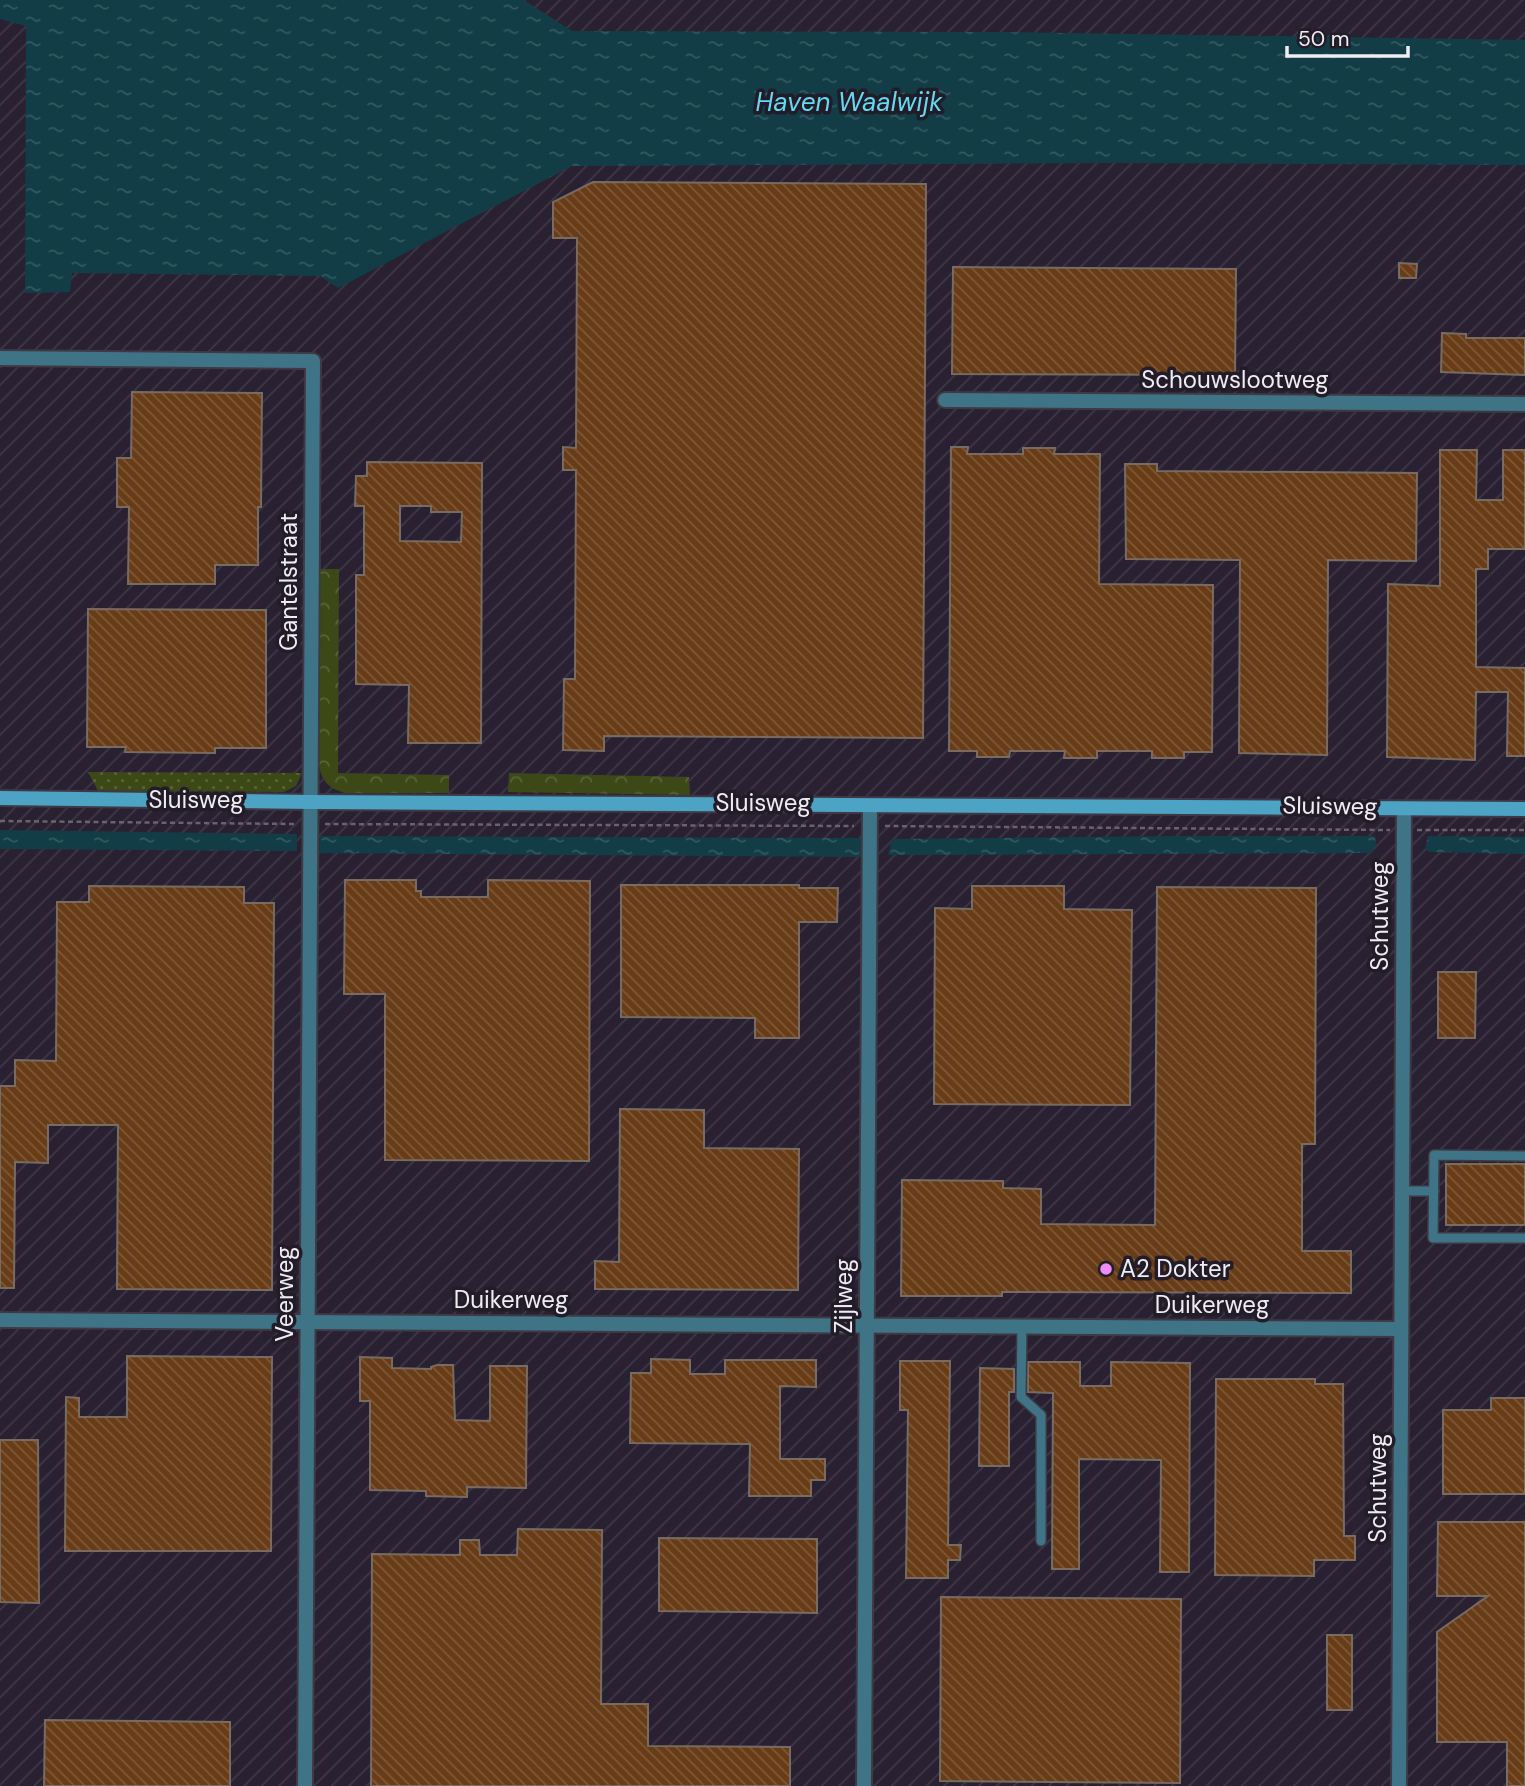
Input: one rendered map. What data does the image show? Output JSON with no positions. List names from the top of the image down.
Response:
{
  "streets": {
    "street": [
      "Schouwslootweg",
      "Gantelstraat",
      "Sluisweg",
      "Schutweg",
      "Veerweg",
      "Zijlweg",
      "Duikerweg"
    ]
  },
  "crossings": [
    ["Gantelstraat", "Sluisweg"],
    ["Gantelstraat", "Veerweg"],
    ["Sluisweg", "Schutweg"],
    ["Sluisweg", "Veerweg"],
    ["Sluisweg", "Zijlweg"],
    ["Schutweg", "Duikerweg"],
    ["Veerweg", "Duikerweg"],
    ["Zijlweg", "Duikerweg"]
  ],
  "water": ["Haven Waalwijk"],
  "places": ["A2 Dokter"],
  "scale_bar": "50 m"
}
